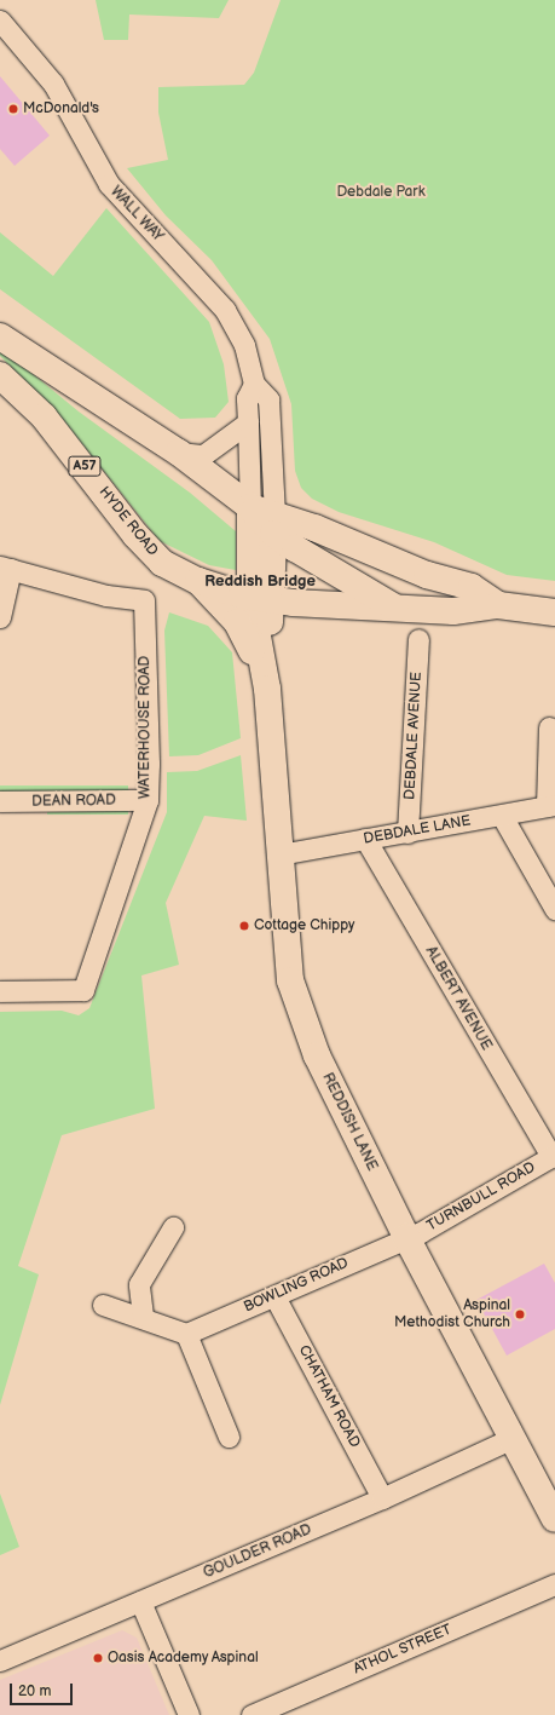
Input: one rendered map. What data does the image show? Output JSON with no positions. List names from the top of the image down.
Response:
{
  "streets": {
    "main road": [
      "WALL WAY",
      "A57",
      "HYDE ROAD",
      "REDDISH LANE"
    ],
    "street": [
      "WATERHOUSE ROAD",
      "DEBDALE AVENUE",
      "DEAN ROAD",
      "DEBDALE LANE",
      "ALBERT AVENUE",
      "TURNBULL ROAD",
      "BOWLING ROAD",
      "CHATHAM ROAD",
      "GOULDER ROAD",
      "ATHOL STREET"
    ]
  },
  "crossings": [
    ["WALL WAY", "A57"],
    ["WALL WAY", "HYDE ROAD"],
    ["WALL WAY", "REDDISH LANE"],
    ["A57", "HYDE ROAD"],
    ["HYDE ROAD", "REDDISH LANE"],
    ["WATERHOUSE ROAD", "DEAN ROAD"],
    ["DEBDALE AVENUE", "DEBDALE LANE"],
    ["DEBDALE LANE", "ALBERT AVENUE"],
    ["DEBDALE LANE", "REDDISH LANE"],
    ["ALBERT AVENUE", "TURNBULL ROAD"],
    ["REDDISH LANE", "TURNBULL ROAD"],
    ["REDDISH LANE", "BOWLING ROAD"],
    ["REDDISH LANE", "GOULDER ROAD"],
    ["TURNBULL ROAD", "BOWLING ROAD"],
    ["BOWLING ROAD", "CHATHAM ROAD"],
    ["CHATHAM ROAD", "GOULDER ROAD"]
  ],
  "districts": ["Reddish Bridge"],
  "parks": ["Debdale Park"],
  "places": [
    "McDonald's",
    "Cottage Chippy",
    "Aspinal Methodist Church",
    "Oasis Academy Aspinal"
  ],
  "scale_bar": "20 m"
}
